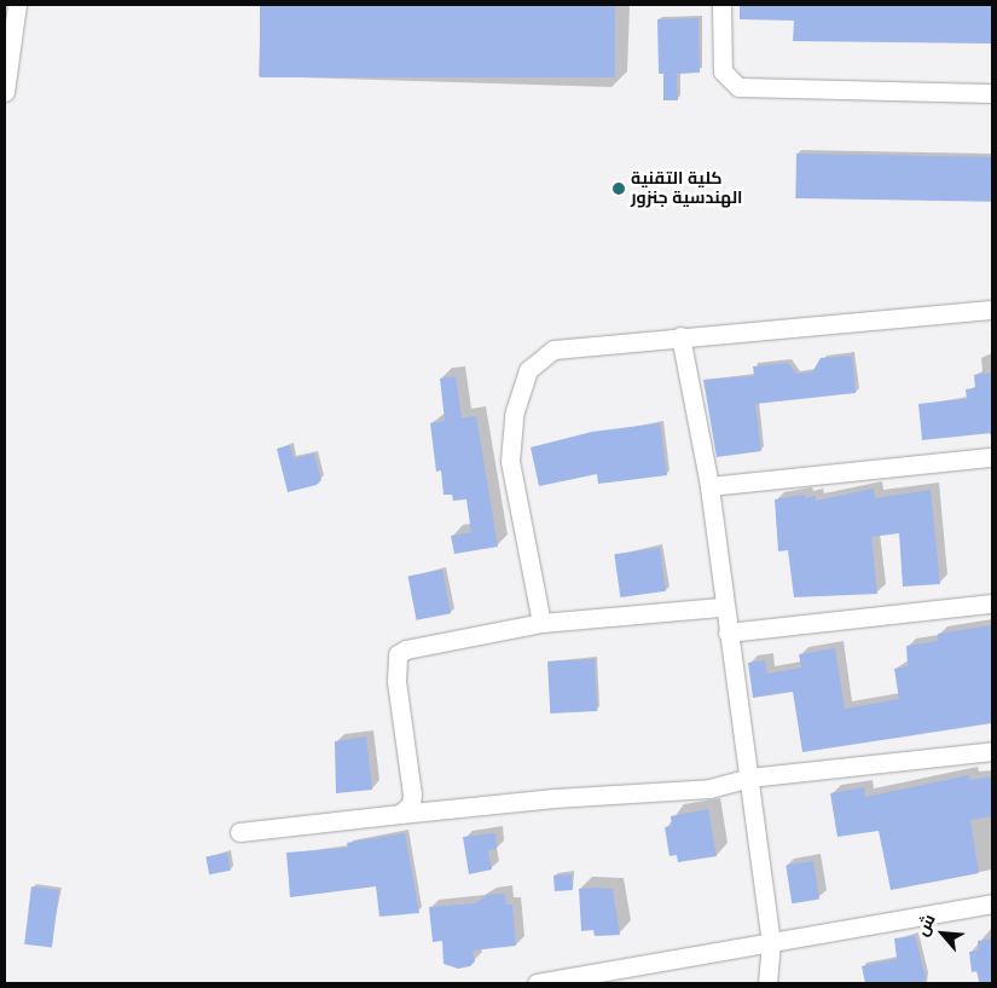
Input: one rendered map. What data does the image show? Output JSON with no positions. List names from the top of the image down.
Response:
{
  "places": ["كلية التقنية الهندسية جنزور"],
  "north": "top left"
}
